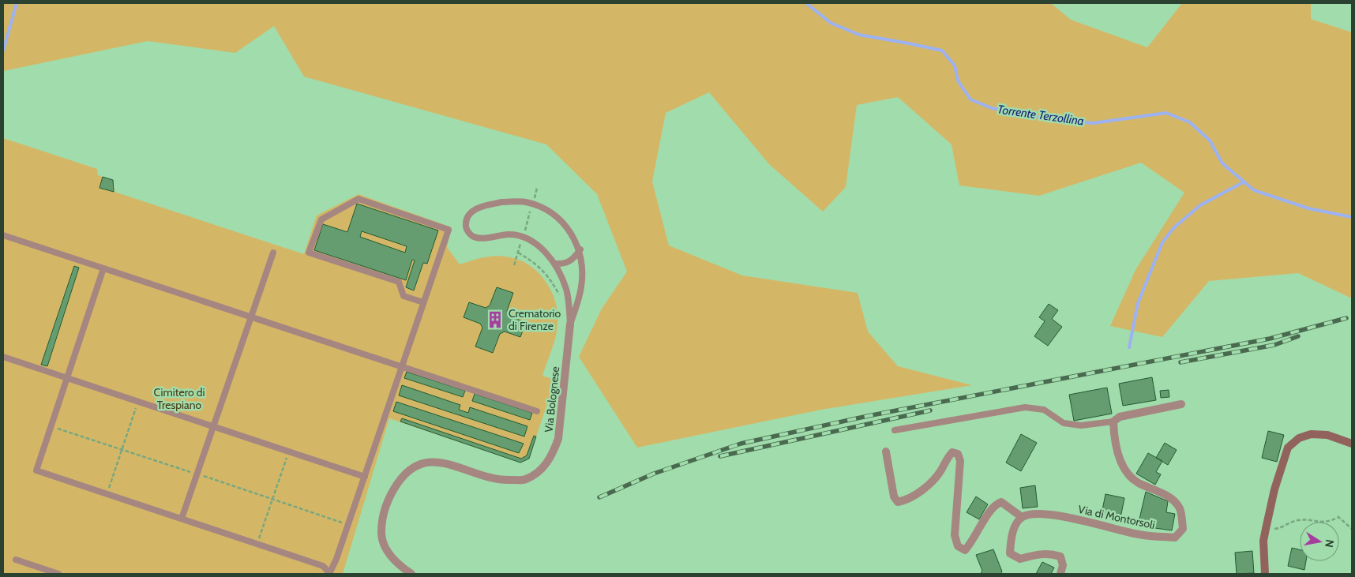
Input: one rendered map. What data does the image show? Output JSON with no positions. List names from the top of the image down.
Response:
{
  "streets": {
    "street": ["Via Bolognese", "Via di Montorsoli"]
  },
  "water": ["Torrente Terzollina"],
  "parks": ["Cimitero di Trespiano"],
  "places": {
    "building": ["Crematorio di Firenze"]
  },
  "north": "right"
}
